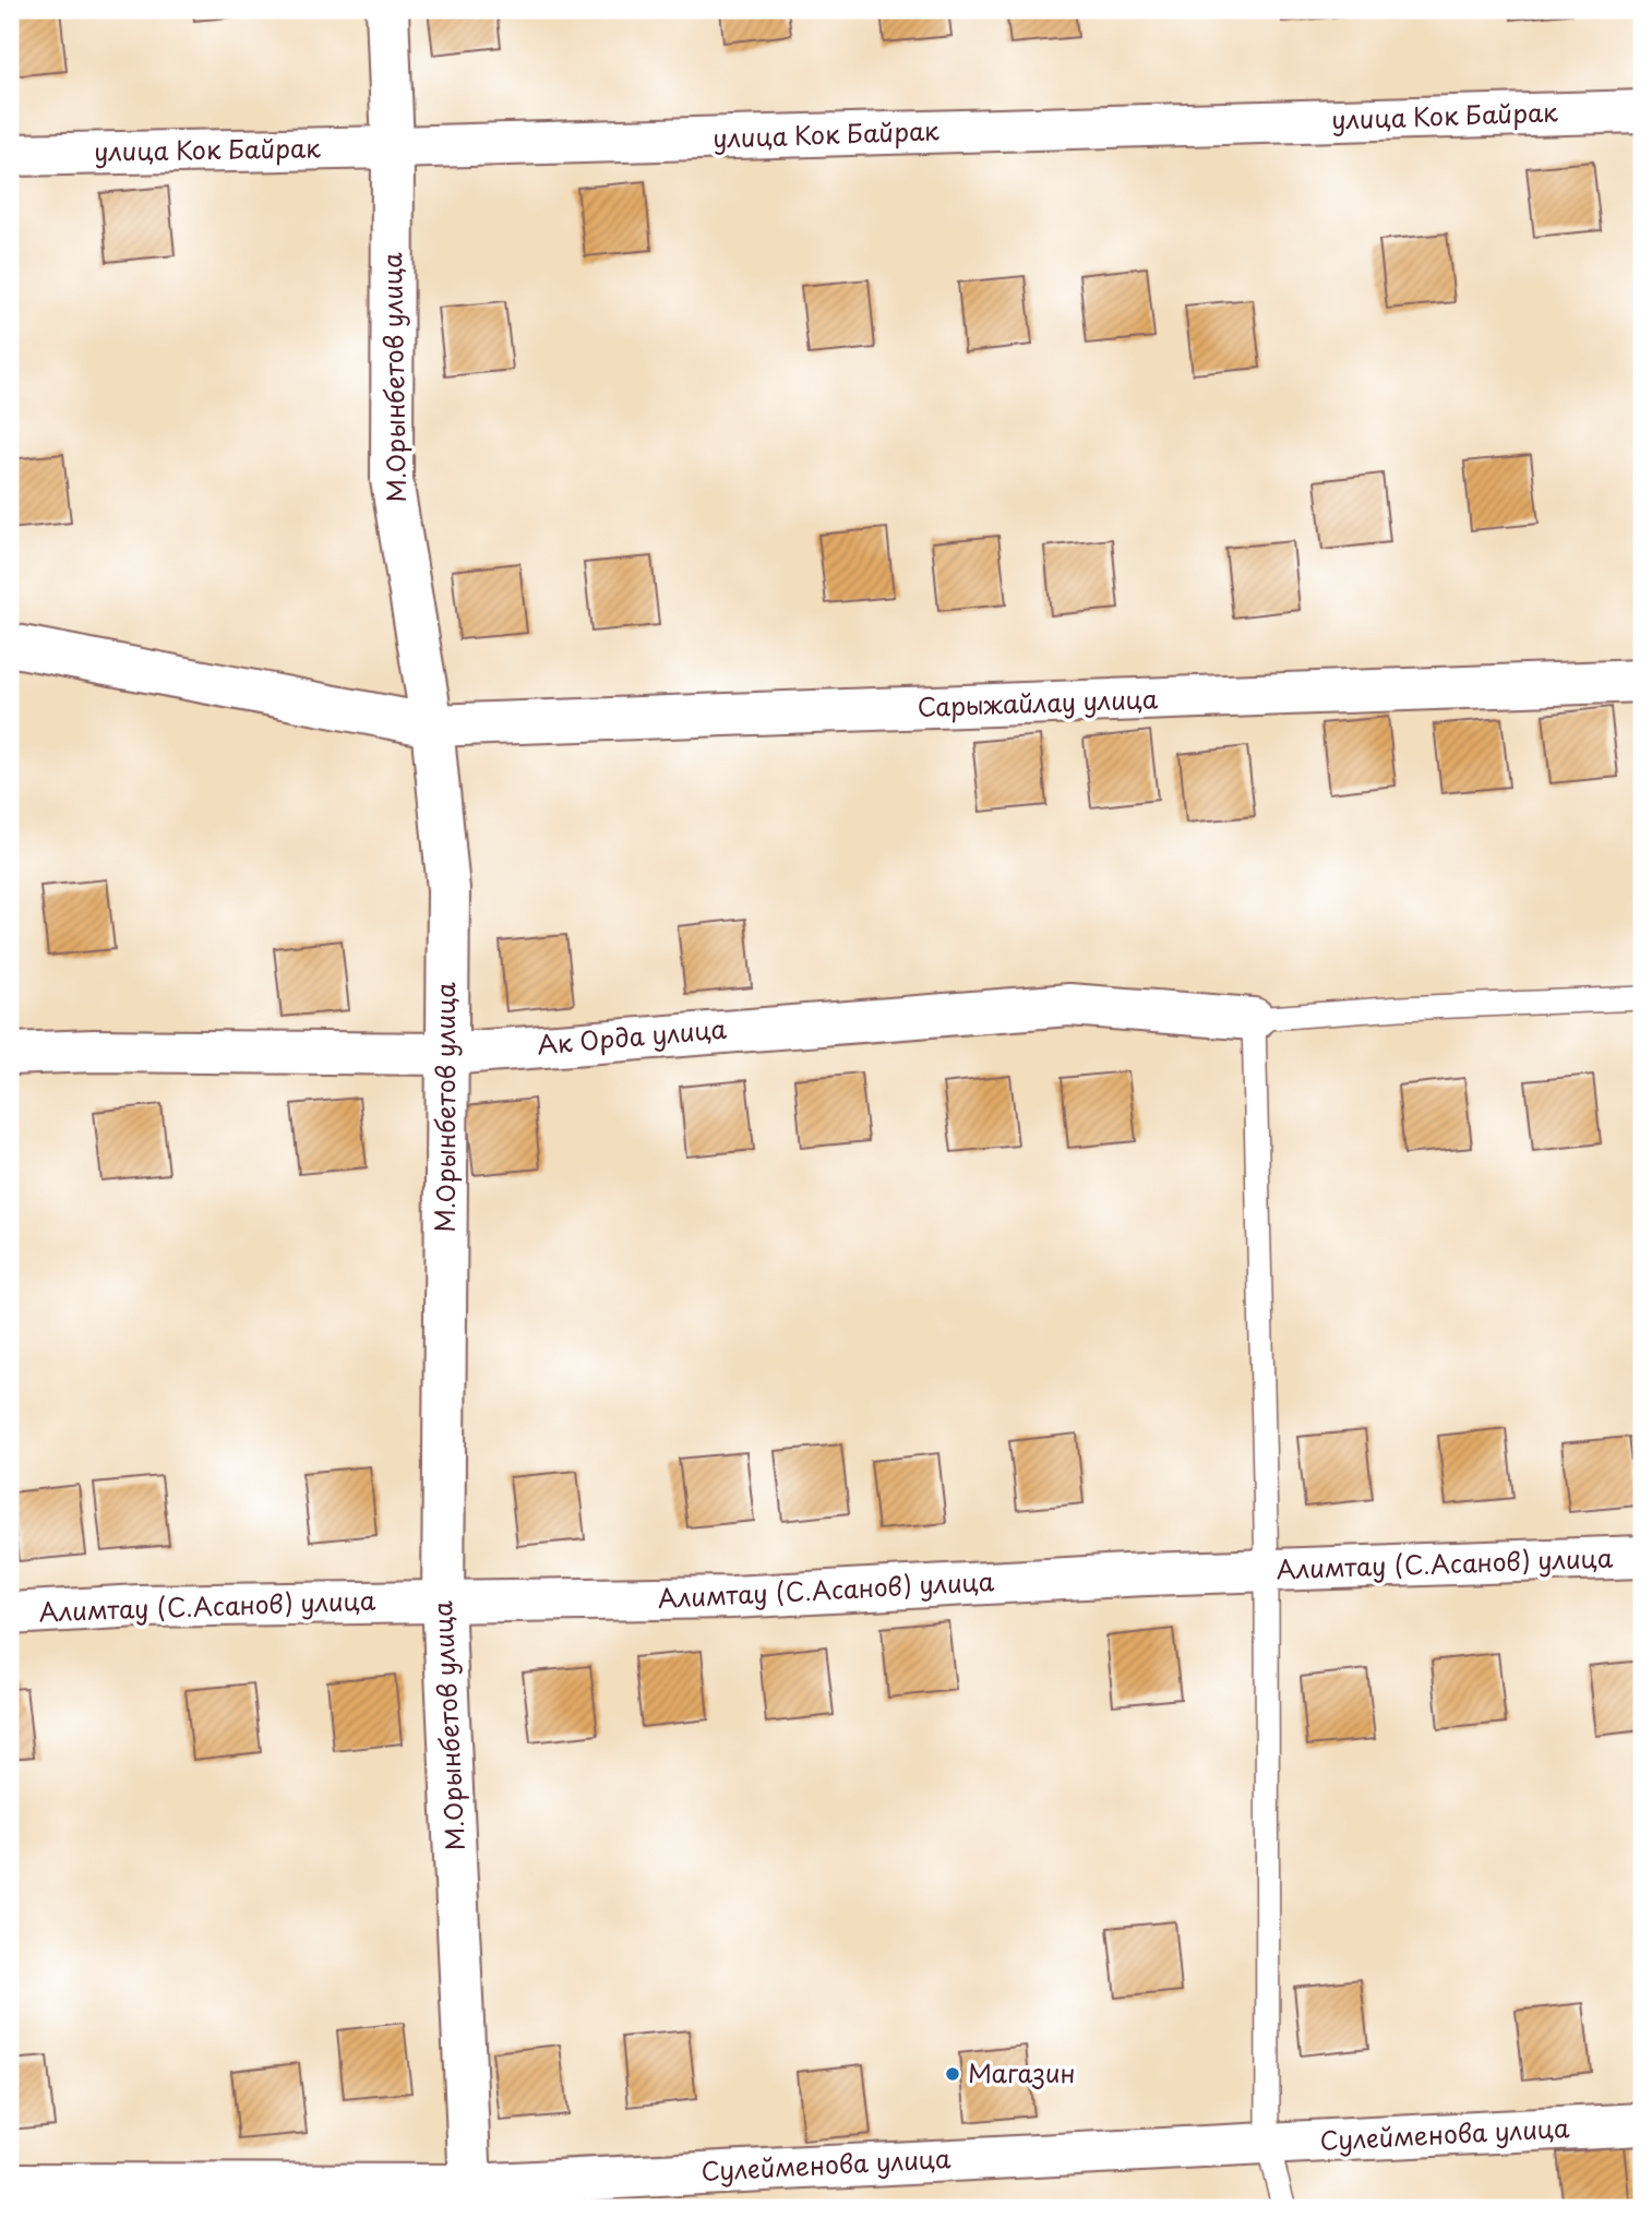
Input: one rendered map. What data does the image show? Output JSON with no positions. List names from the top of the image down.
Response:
{
  "streets": {
    "street": [
      "улица Кок Байрак",
      "М.Орынбетов улица",
      "Сарыжайлау улица",
      "Ак Орда улица",
      "Алимтау (С.Асанов) улица",
      "Сулейменова улица"
    ]
  },
  "crossings": [
    ["улица Кок Байрак", "М.Орынбетов улица"],
    ["М.Орынбетов улица", "Сарыжайлау улица"],
    ["М.Орынбетов улица", "Ак Орда улица"],
    ["М.Орынбетов улица", "Алимтау (С.Асанов) улица"],
    ["М.Орынбетов улица", "Сулейменова улица"]
  ],
  "places": ["Магазин"]
}
